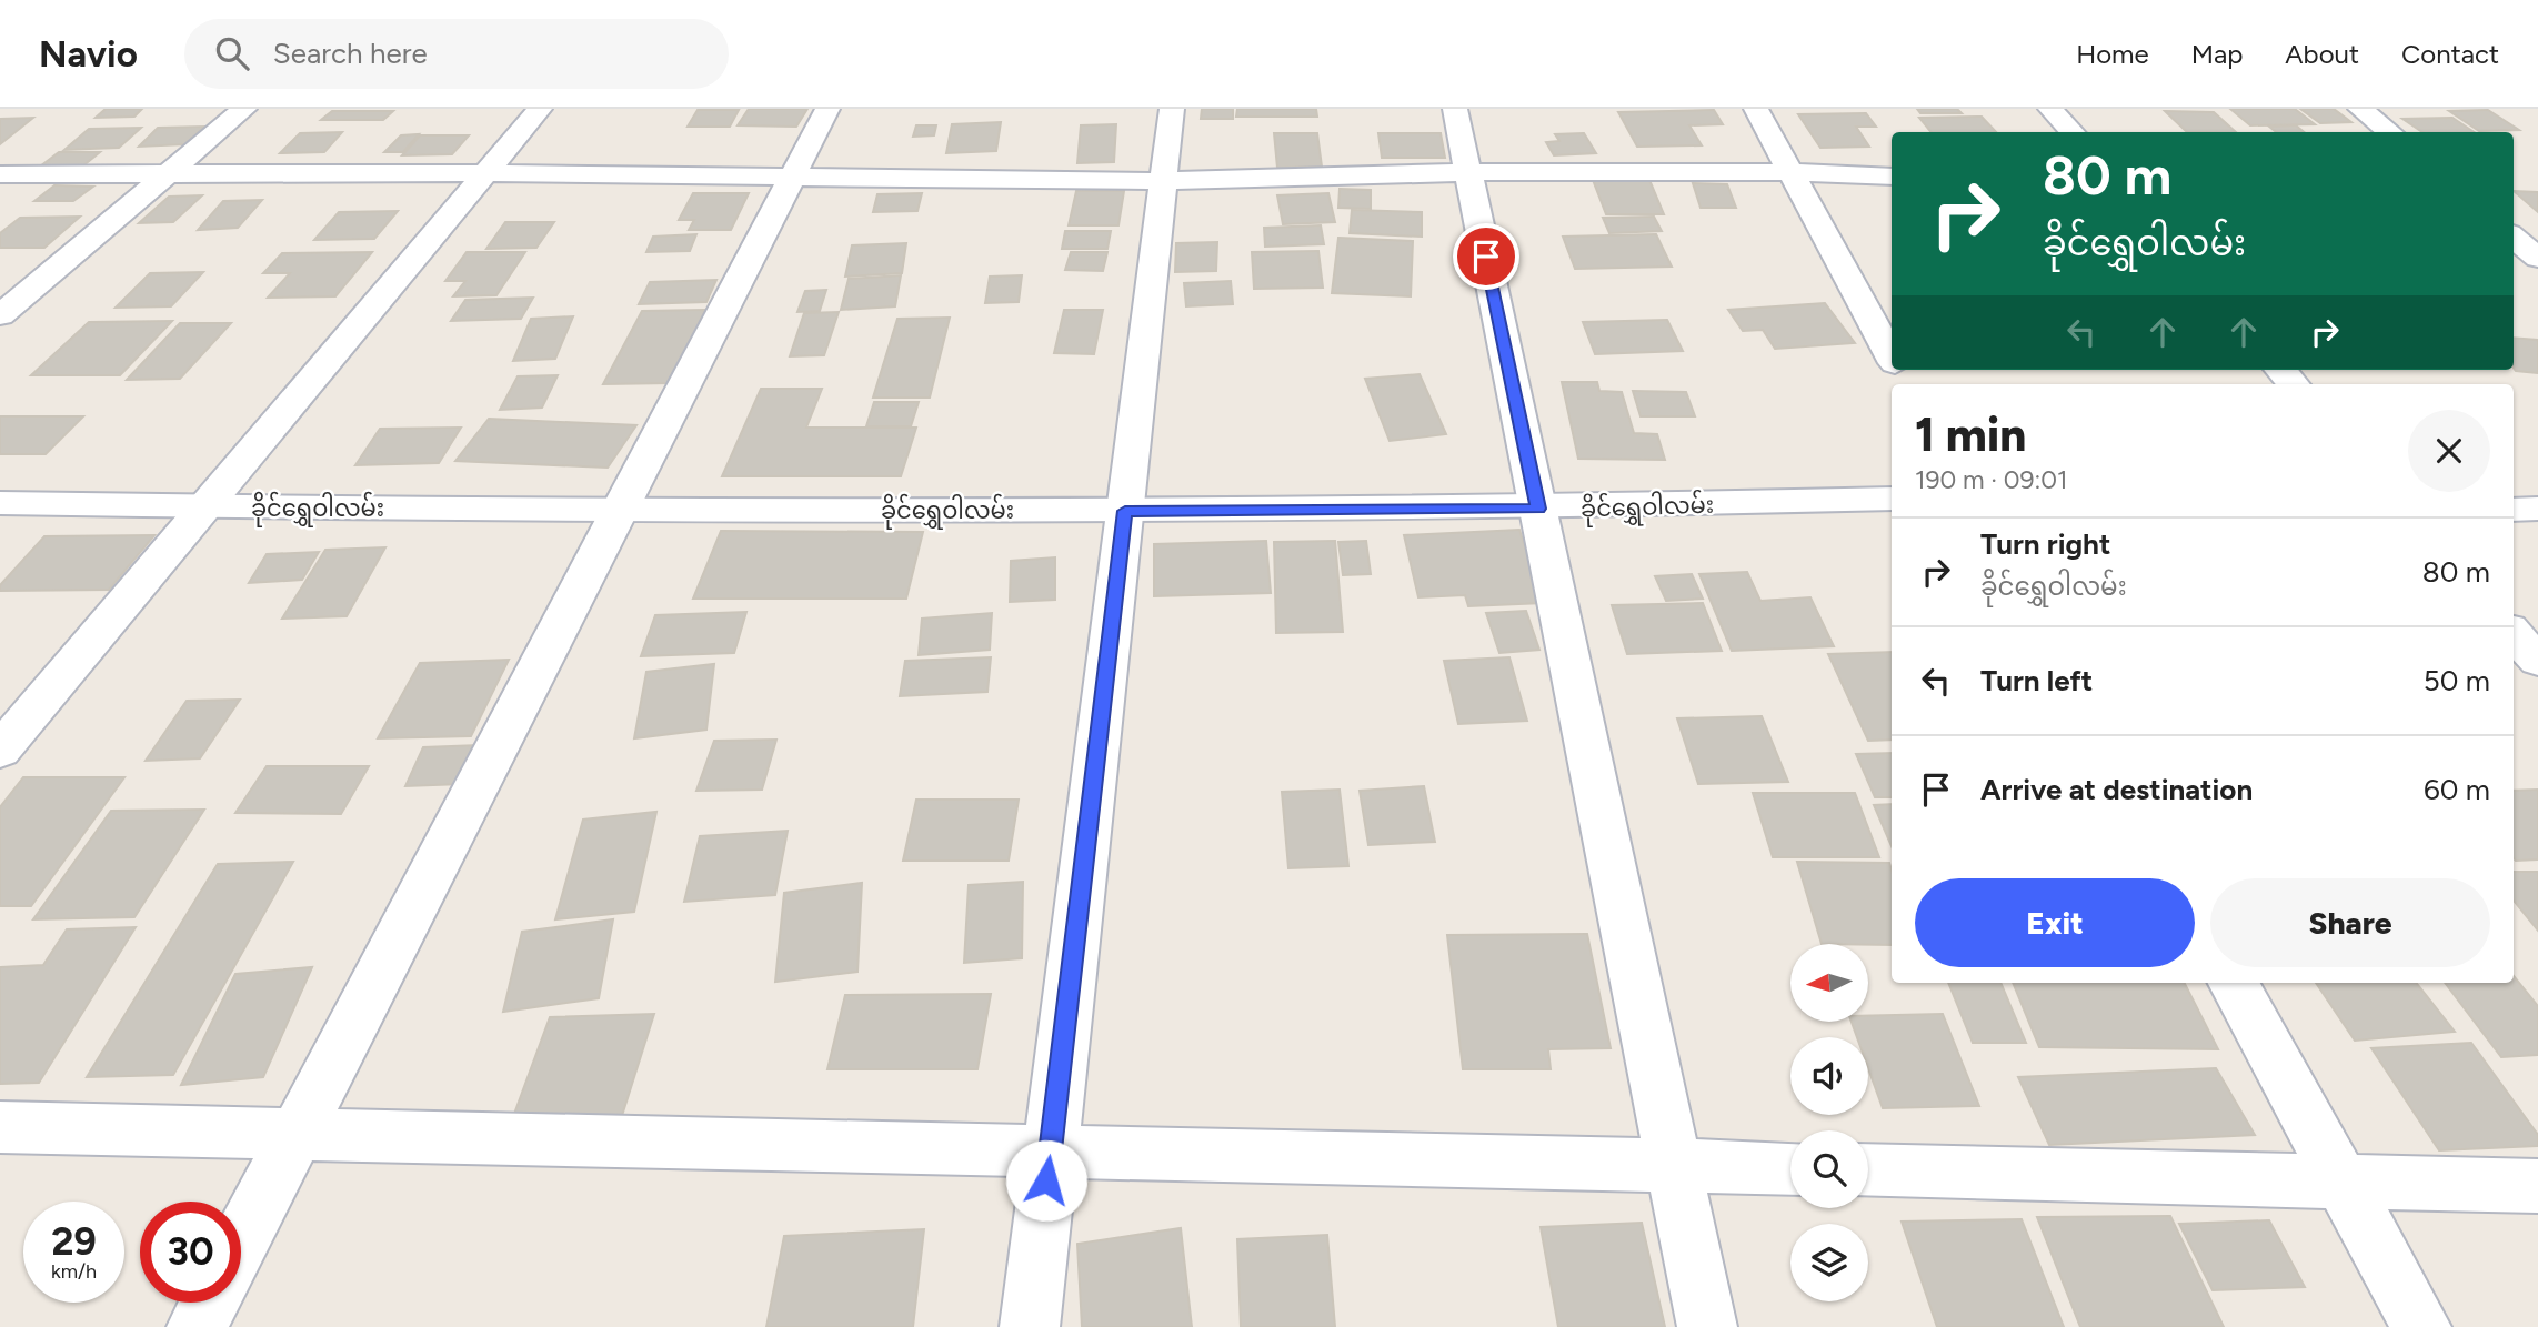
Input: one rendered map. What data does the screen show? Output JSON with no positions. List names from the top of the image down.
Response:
{
  "streets": {
    "street": ["ခိုင်ရွှေဝါလမ်း"]
  },
  "north": "left",
  "page": {
    "header": "Navio",
    "search": "Search here",
    "nav": [
      "Home",
      "Map",
      "About",
      "Contact"
    ],
    "turn": ["80 m", "ခိုင်ရွှေဝါလမ်း"],
    "heading": ["1 min", "190 m · 09:01"],
    "list": [
      {
        "name": "Turn right",
        "note": "ခိုင်ရွှေဝါလမ်း",
        "value": "80 m"
      },
      {
        "name": "Turn left",
        "value": "50 m"
      },
      {
        "name": "Arrive at destination",
        "value": "60 m"
      }
    ],
    "buttons": ["Exit", "Share"],
    "speed": "29 km/h",
    "limit": "30"
  }
}
